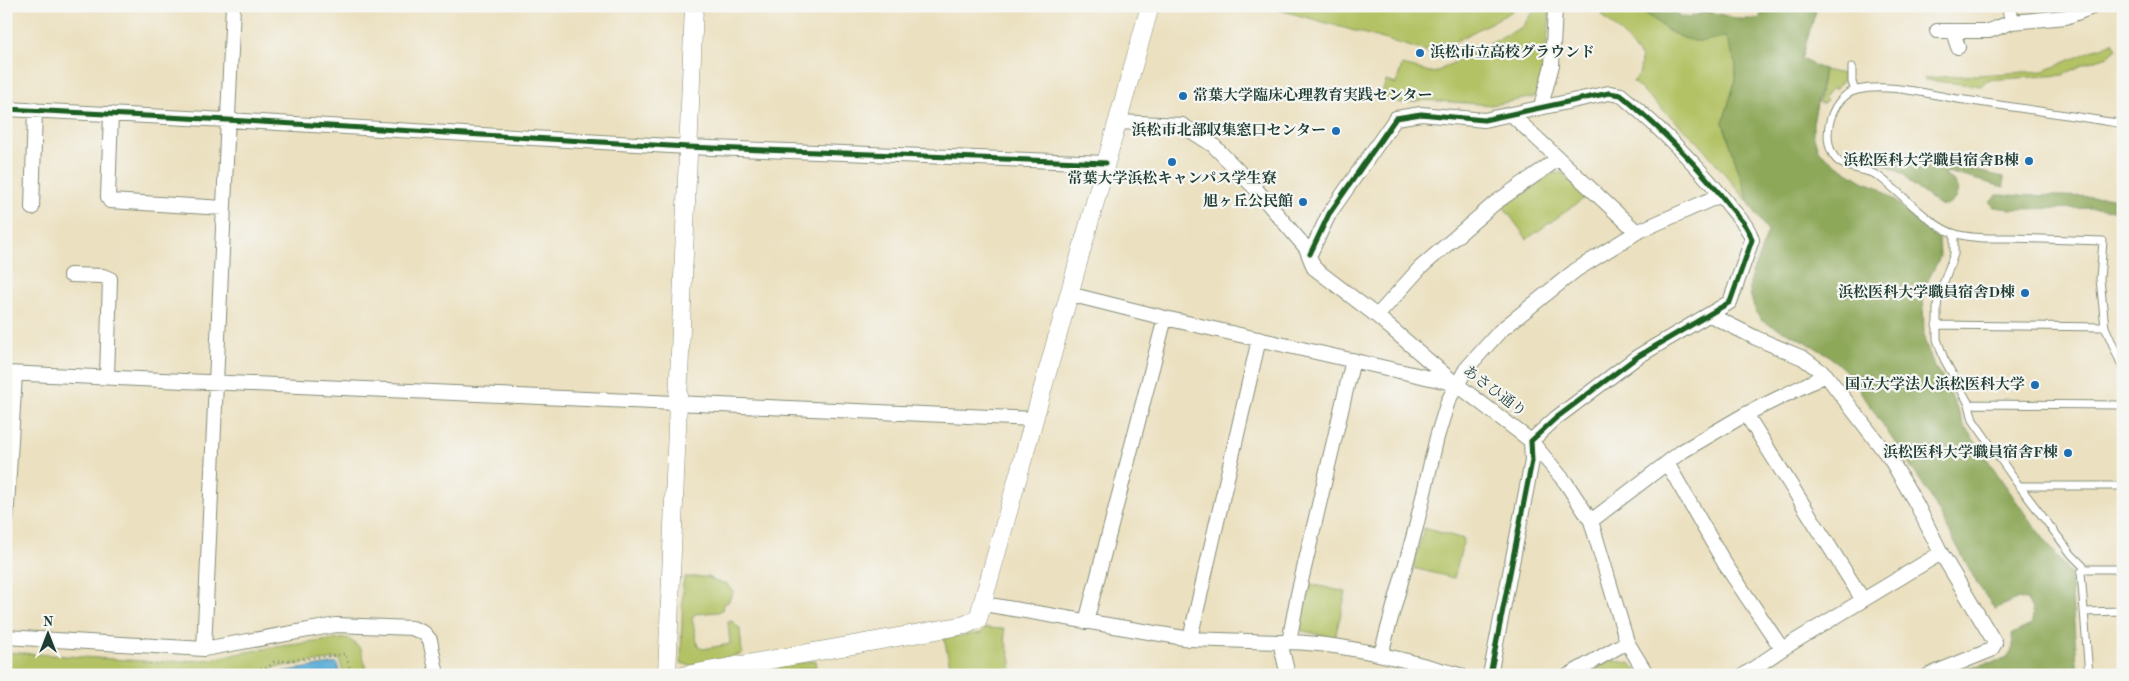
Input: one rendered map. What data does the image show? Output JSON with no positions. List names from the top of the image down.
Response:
{
  "streets": {
    "street": ["あさひ通り"]
  },
  "places": [
    "浜松市立高校グラウンド",
    "常葉大学臨床心理教育実践センター",
    "浜松市北部収集窓口センター",
    "浜松医科大学職員宿舎B棟",
    "常葉大学浜松キャンパス学生寮",
    "旭ヶ丘公民館",
    "浜松医科大学職員宿舎D棟",
    "国立大学法人浜松医科大学",
    "浜松医科大学職員宿舎F棟"
  ],
  "north": "top"
}
